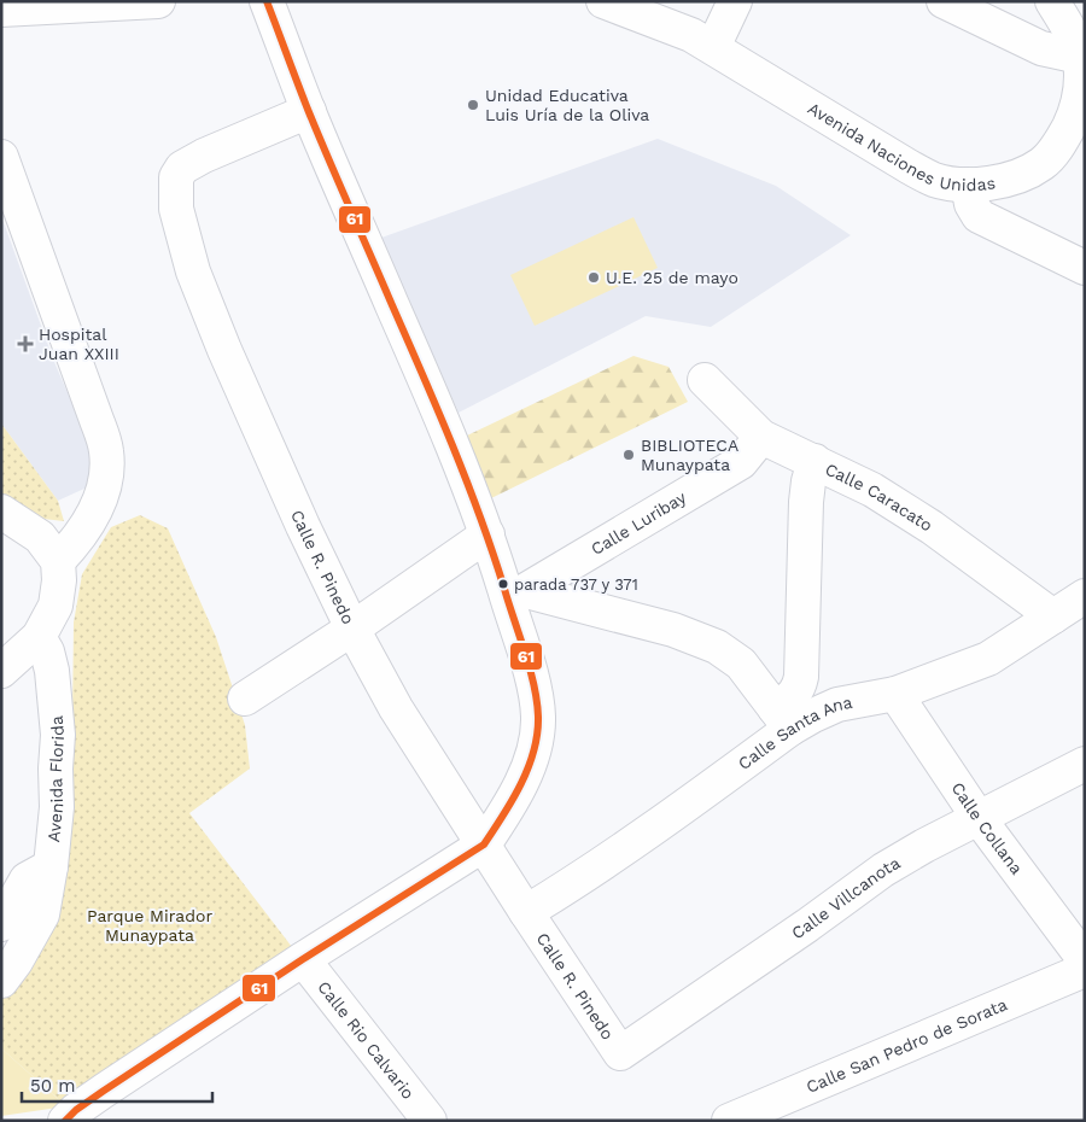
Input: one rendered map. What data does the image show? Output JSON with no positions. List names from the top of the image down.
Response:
{
  "streets": {
    "street": [
      "Avenida Naciones Unidas",
      "Calle Caracato",
      "Calle Luribay",
      "Calle R. Pinedo",
      "Calle Santa Ana",
      "Avenida Florida",
      "Calle Collana",
      "Calle Villcanota",
      "Calle Rio Calvario",
      "Calle San Pedro de Sorata"
    ]
  },
  "crossings": [
    ["Calle Caracato", "Calle Luribay"],
    ["Calle Caracato", "Calle Santa Ana"],
    ["Calle R. Pinedo", "Calle Santa Ana"],
    ["Calle R. Pinedo", "Calle Villcanota"],
    ["Calle Santa Ana", "Calle Collana"],
    ["Calle Collana", "Calle Villcanota"]
  ],
  "parks": ["Parque Mirador Munaypata"],
  "places": {
    "other": [
      "Unidad Educativa Luis Uría de la Oliva",
      "U.E. 25 de mayo",
      "BIBLIOTECA Munaypata",
      "parada 737 y 371"
    ],
    "health": ["Hospital Juan XXIII"]
  },
  "lines": ["transit line 61"],
  "scale_bar": "50 m"
}
